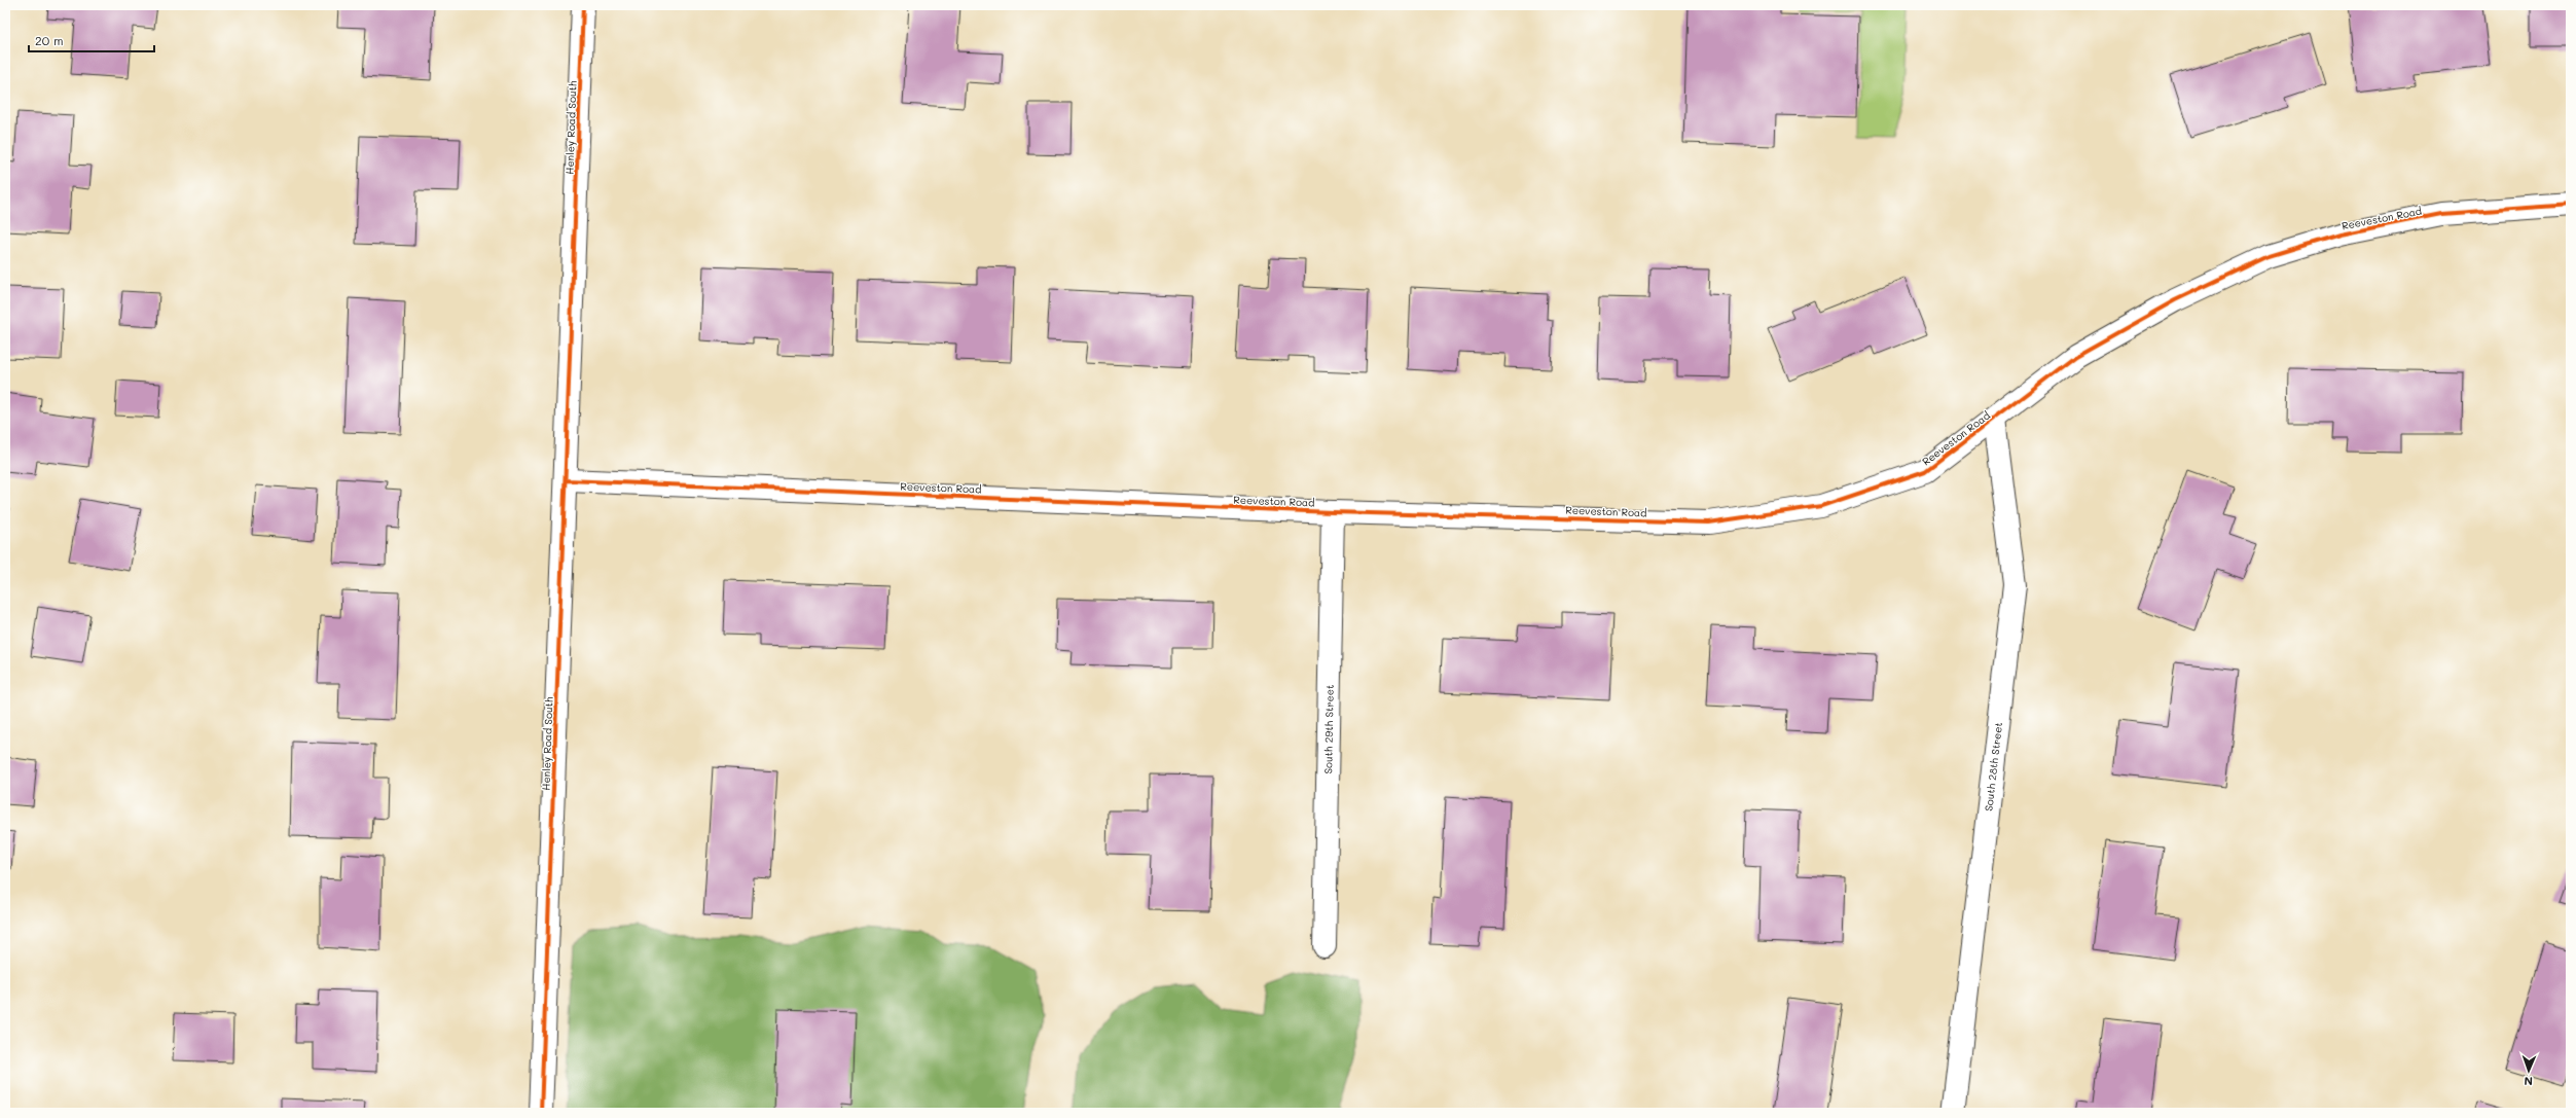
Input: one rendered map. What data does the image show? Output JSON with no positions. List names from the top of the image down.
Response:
{
  "streets": {
    "street": [
      "Henley Road South",
      "Reeveston Road",
      "South 29th Street",
      "South 28th Street"
    ]
  },
  "crossings": [
    ["Henley Road South", "Reeveston Road"],
    ["Reeveston Road", "South 29th Street"],
    ["Reeveston Road", "South 28th Street"]
  ],
  "scale_bar": "20 m",
  "north": "bottom"
}
